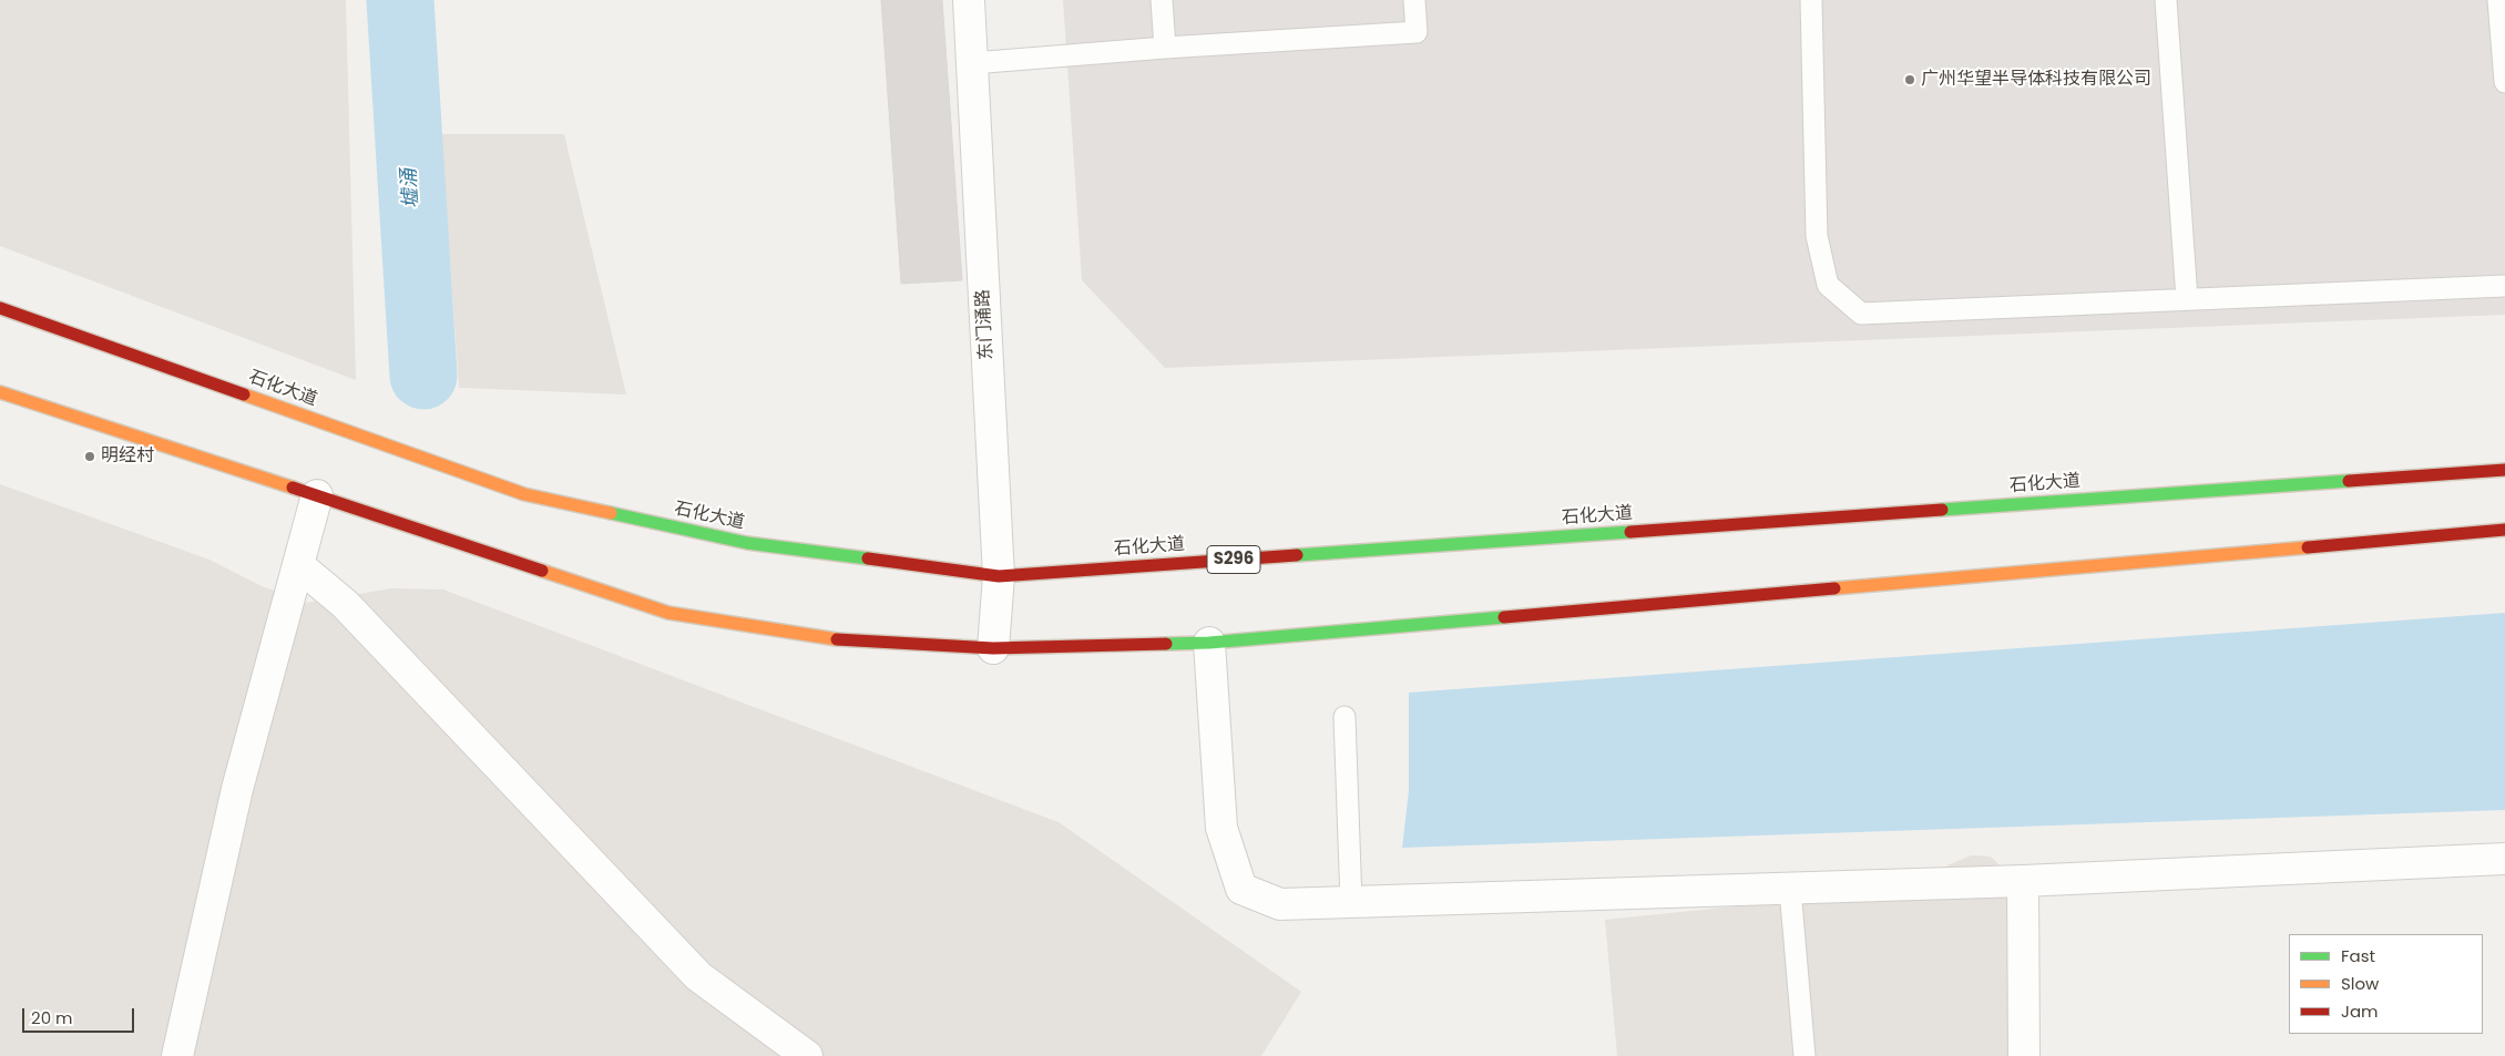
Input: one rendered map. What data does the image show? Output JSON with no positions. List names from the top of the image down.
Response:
{
  "streets": {
    "main road": ["石化大道", "S296"],
    "street": ["东门涌路"]
  },
  "crossings": [
    ["东门涌路", "石化大道"]
  ],
  "water": ["墟涌"],
  "places": ["广州华望半导体科技有限公司", "明经村"],
  "legend": ["Fast", "Slow", "Jam"],
  "scale_bar": "20 m"
}
